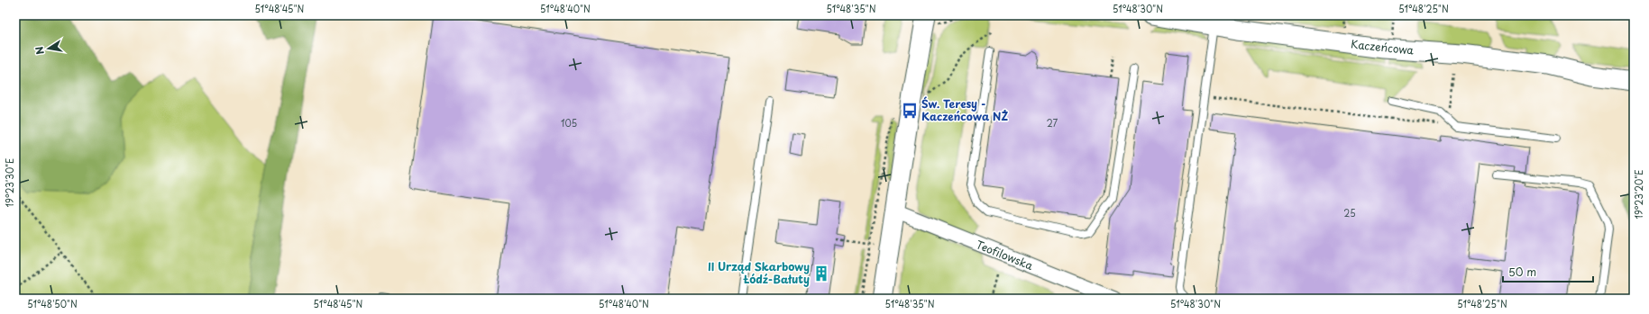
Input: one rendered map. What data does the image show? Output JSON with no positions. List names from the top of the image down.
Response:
{
  "streets": {
    "street": ["Kaczeńcowa", "Teofilowska"]
  },
  "places": {
    "bus stop": ["Św. Teresy - Kaczeńcowa NŻ"],
    "building": ["II Urząd Skarbowy Łódź-Bałuty"]
  },
  "house_numbers": ["105", "27", "25"],
  "scale_bar": "50 m",
  "north": "left",
  "coordinates": [
    "51°48'45\"N",
    "51°48'40\"N",
    "51°48'35\"N",
    "51°48'30\"N",
    "51°48'25\"N",
    "19°23'30\"E",
    "19°23'20\"E",
    "51°48'50\"N"
  ]
}
